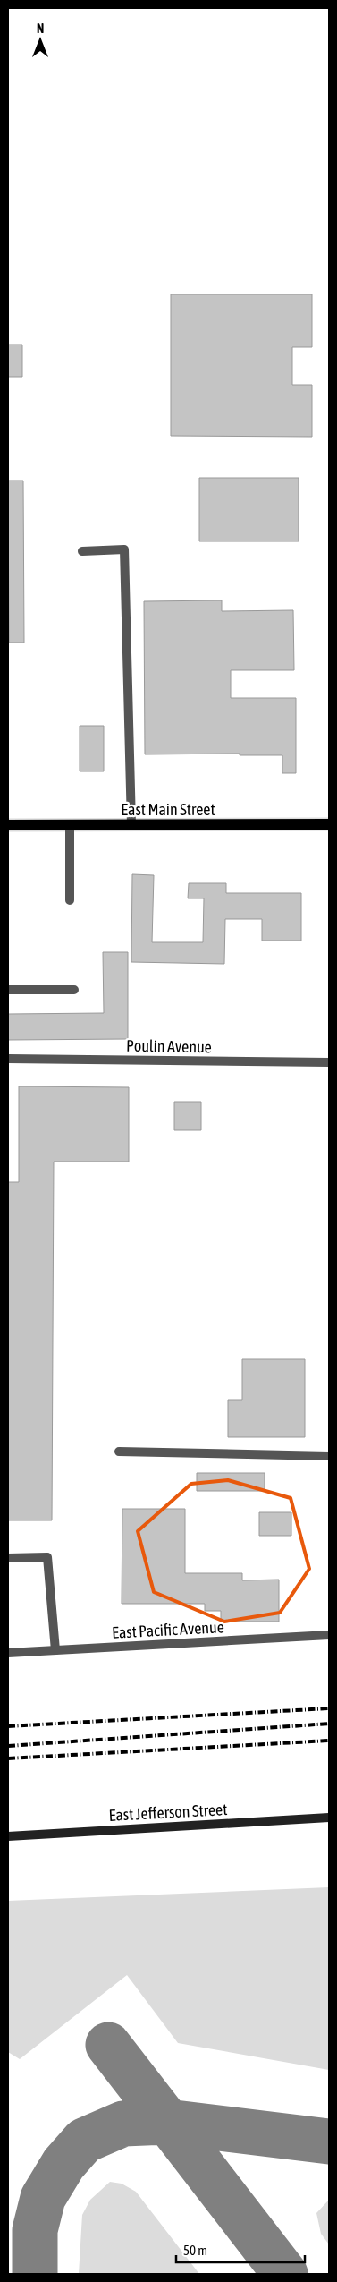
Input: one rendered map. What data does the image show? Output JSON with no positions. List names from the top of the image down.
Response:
{
  "streets": {
    "main road": ["East Main Street", "East Jefferson Street"],
    "street": ["Poulin Avenue", "East Pacific Avenue"]
  },
  "scale_bar": "50 m",
  "north": "top"
}
